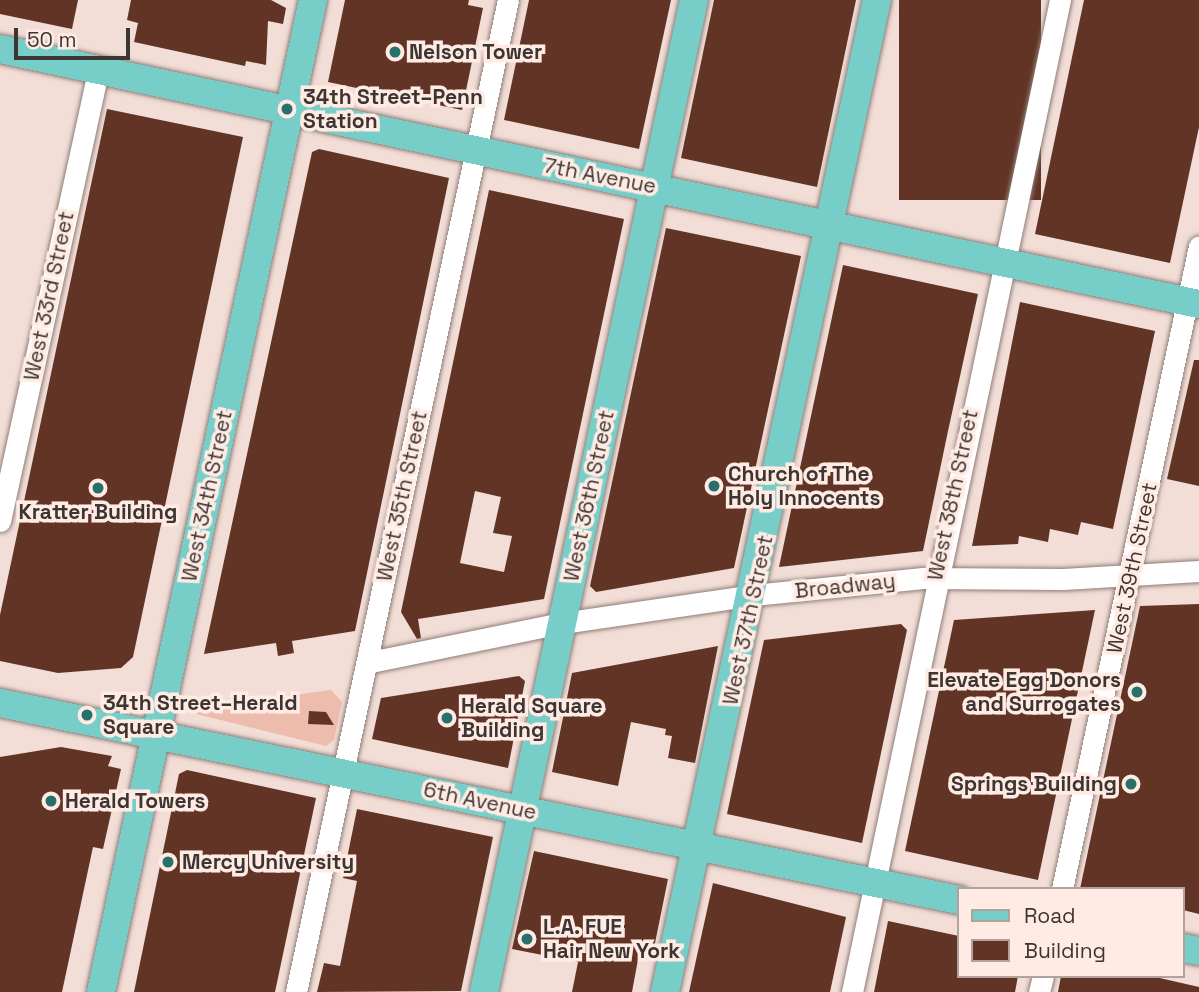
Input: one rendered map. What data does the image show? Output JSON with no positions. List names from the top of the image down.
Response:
{
  "streets": {
    "main road": [
      "7th Avenue",
      "West 34th Street",
      "West 36th Street",
      "West 37th Street",
      "6th Avenue"
    ],
    "street": [
      "West 33rd Street",
      "West 38th Street",
      "West 35th Street",
      "West 39th Street",
      "Broadway"
    ]
  },
  "crossings": [
    ["7th Avenue", "West 33rd Street"],
    ["7th Avenue", "West 38th Street"],
    ["7th Avenue", "West 34th Street"],
    ["7th Avenue", "West 35th Street"],
    ["7th Avenue", "West 36th Street"],
    ["7th Avenue", "West 39th Street"],
    ["7th Avenue", "West 37th Street"],
    ["West 38th Street", "Broadway"],
    ["West 38th Street", "6th Avenue"],
    ["West 34th Street", "6th Avenue"],
    ["West 35th Street", "Broadway"],
    ["West 35th Street", "6th Avenue"],
    ["West 36th Street", "Broadway"],
    ["West 36th Street", "6th Avenue"],
    ["West 39th Street", "Broadway"],
    ["Broadway", "West 37th Street"],
    ["West 37th Street", "6th Avenue"]
  ],
  "places": [
    "Nelson Tower",
    "34th Street–Penn Station",
    "Church of The Holy Innocents",
    "Kratter Building",
    "Elevate Egg Donors and Surrogates",
    "34th Street–Herald Square",
    "Herald Square Building",
    "Springs Building",
    "Herald Towers",
    "Mercy University",
    "L.A. FUE Hair New York"
  ],
  "legend": ["Road", "Building"],
  "scale_bar": "50 m"
}
